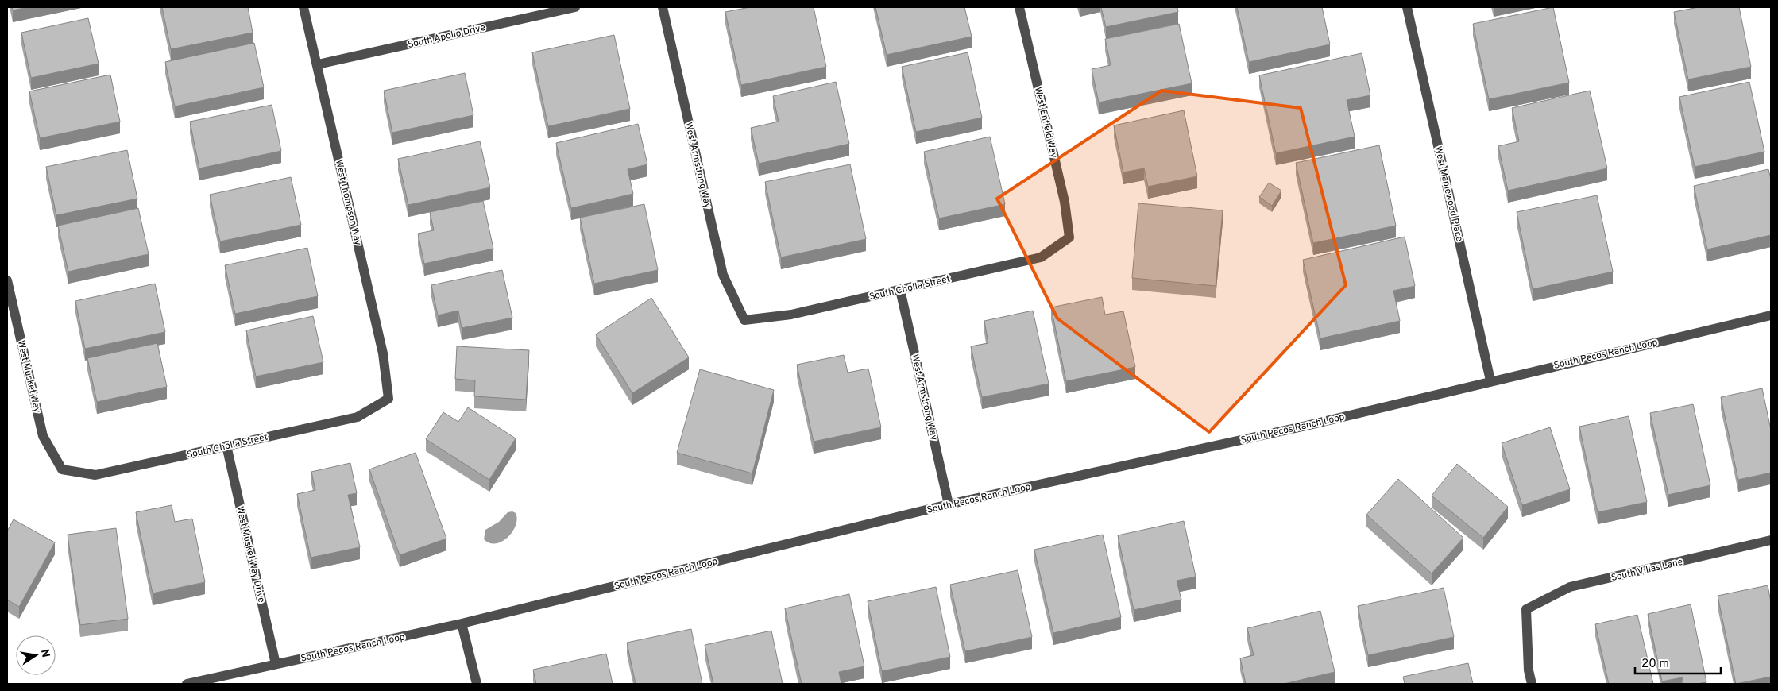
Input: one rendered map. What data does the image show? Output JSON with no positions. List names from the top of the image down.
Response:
{
  "streets": {
    "street": [
      "South Apollo Drive",
      "West Enfield Way",
      "West Armstrong Way",
      "West Maplewood Place",
      "West Thompson Way",
      "South Cholla Street",
      "South Pecos Ranch Loop",
      "West Musket Way",
      "West Musket Way Drive",
      "South Villas Lane"
    ]
  },
  "crossings": [
    ["South Apollo Drive", "West Thompson Way"],
    ["West Enfield Way", "South Cholla Street"],
    ["West Armstrong Way", "South Cholla Street"],
    ["West Armstrong Way", "South Pecos Ranch Loop"],
    ["West Maplewood Place", "South Pecos Ranch Loop"],
    ["West Thompson Way", "South Cholla Street"],
    ["South Cholla Street", "West Musket Way"],
    ["South Cholla Street", "West Musket Way Drive"],
    ["South Pecos Ranch Loop", "West Musket Way Drive"]
  ],
  "scale_bar": "20 m",
  "north": "right"
}
